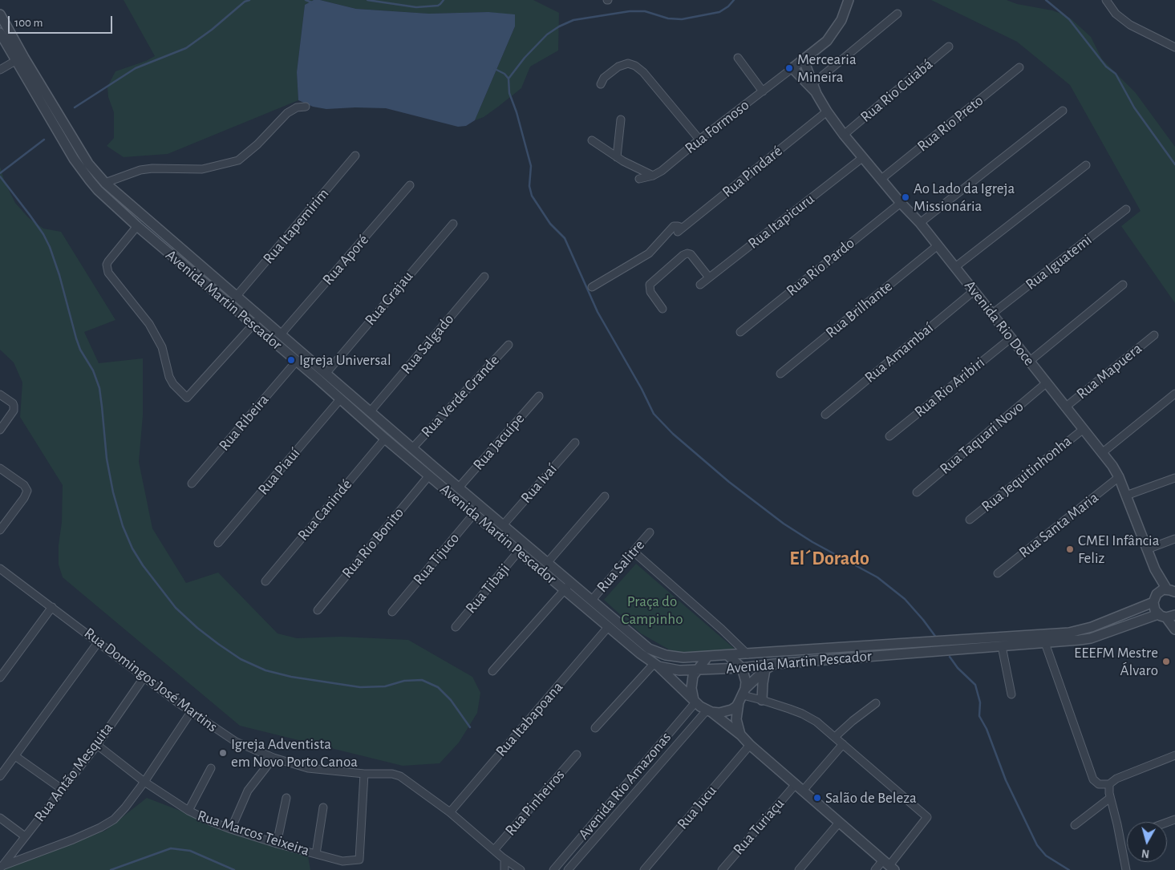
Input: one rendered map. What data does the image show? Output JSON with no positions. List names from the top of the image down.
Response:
{
  "streets": {
    "street": [
      "Rua Rio Cuiabá",
      "Rua Rio Preto",
      "Rua Formoso",
      "Rua Pindaré",
      "Rua Itapicuru",
      "Rua Itapemirim",
      "Rua Aporé",
      "Rua Iguatemi",
      "Rua Rio Pardo",
      "Rua Grajau",
      "Avenida Martin Pescador",
      "Rua Brilhante",
      "Avenida Rio Doce",
      "Rua Salgado",
      "Rua Amambaí",
      "Rua Mapuera",
      "Rua Rio Aribiri",
      "Rua Verde Grande",
      "Rua Ribeira",
      "Rua Taquari Novo",
      "Rua Jacuípe",
      "Rua Piauí",
      "Rua Jequitinhonha",
      "Rua Ivaí",
      "Rua Canindé",
      "Rua Santa Maria",
      "Rua Rio Bonito",
      "Rua Tijuco",
      "Rua Salitre",
      "Rua Tibaji",
      "Rua Domingos José Martins",
      "Rua Itabapoana",
      "Rua Antão Mesquita",
      "Avenida Rio Amazonas",
      "Rua Pinheiros",
      "Rua Jucu",
      "Rua Turiaçu",
      "Rua Marcos Teixeira"
    ]
  },
  "crossings": [
    ["Rua Rio Cuiabá", "Avenida Rio Doce"],
    ["Rua Rio Preto", "Avenida Rio Doce"],
    ["Rua Formoso", "Avenida Rio Doce"],
    ["Rua Pindaré", "Avenida Rio Doce"],
    ["Rua Itapicuru", "Avenida Rio Doce"],
    ["Rua Itapemirim", "Avenida Martin Pescador"],
    ["Rua Aporé", "Avenida Martin Pescador"],
    ["Rua Iguatemi", "Avenida Rio Doce"],
    ["Rua Rio Pardo", "Avenida Rio Doce"],
    ["Rua Grajau", "Avenida Martin Pescador"],
    ["Avenida Martin Pescador", "Rua Salgado"],
    ["Avenida Martin Pescador", "Rua Verde Grande"],
    ["Avenida Martin Pescador", "Rua Ribeira"],
    ["Avenida Martin Pescador", "Rua Jacuípe"],
    ["Avenida Martin Pescador", "Rua Piauí"],
    ["Avenida Martin Pescador", "Rua Ivaí"],
    ["Avenida Martin Pescador", "Rua Canindé"],
    ["Avenida Martin Pescador", "Rua Rio Bonito"],
    ["Avenida Martin Pescador", "Rua Tijuco"],
    ["Avenida Martin Pescador", "Rua Salitre"],
    ["Avenida Martin Pescador", "Rua Tibaji"],
    ["Avenida Martin Pescador", "Rua Itabapoana"],
    ["Avenida Martin Pescador", "Avenida Rio Amazonas"],
    ["Rua Brilhante", "Avenida Rio Doce"],
    ["Avenida Rio Doce", "Rua Amambaí"],
    ["Avenida Rio Doce", "Rua Mapuera"],
    ["Avenida Rio Doce", "Rua Rio Aribiri"],
    ["Avenida Rio Doce", "Rua Taquari Novo"],
    ["Avenida Rio Doce", "Rua Jequitinhonha"],
    ["Avenida Rio Doce", "Rua Santa Maria"],
    ["Rua Domingos José Martins", "Rua Itabapoana"],
    ["Rua Domingos José Martins", "Rua Antão Mesquita"],
    ["Rua Domingos José Martins", "Rua Pinheiros"],
    ["Rua Domingos José Martins", "Rua Marcos Teixeira"],
    ["Rua Antão Mesquita", "Rua Marcos Teixeira"]
  ],
  "districts": ["El´Dorado"],
  "parks": ["Praça do Campinho"],
  "places": [
    "Mercearia Mineira",
    "Ao Lado da Igreja Missionária",
    "Igreja Universal",
    "CMEI Infância Feliz",
    "EEEFM Mestre Álvaro",
    "Igreja Adventista em Novo Porto Canoa",
    "Salão de Beleza"
  ],
  "scale_bar": "100 m",
  "north": "bottom"
}
